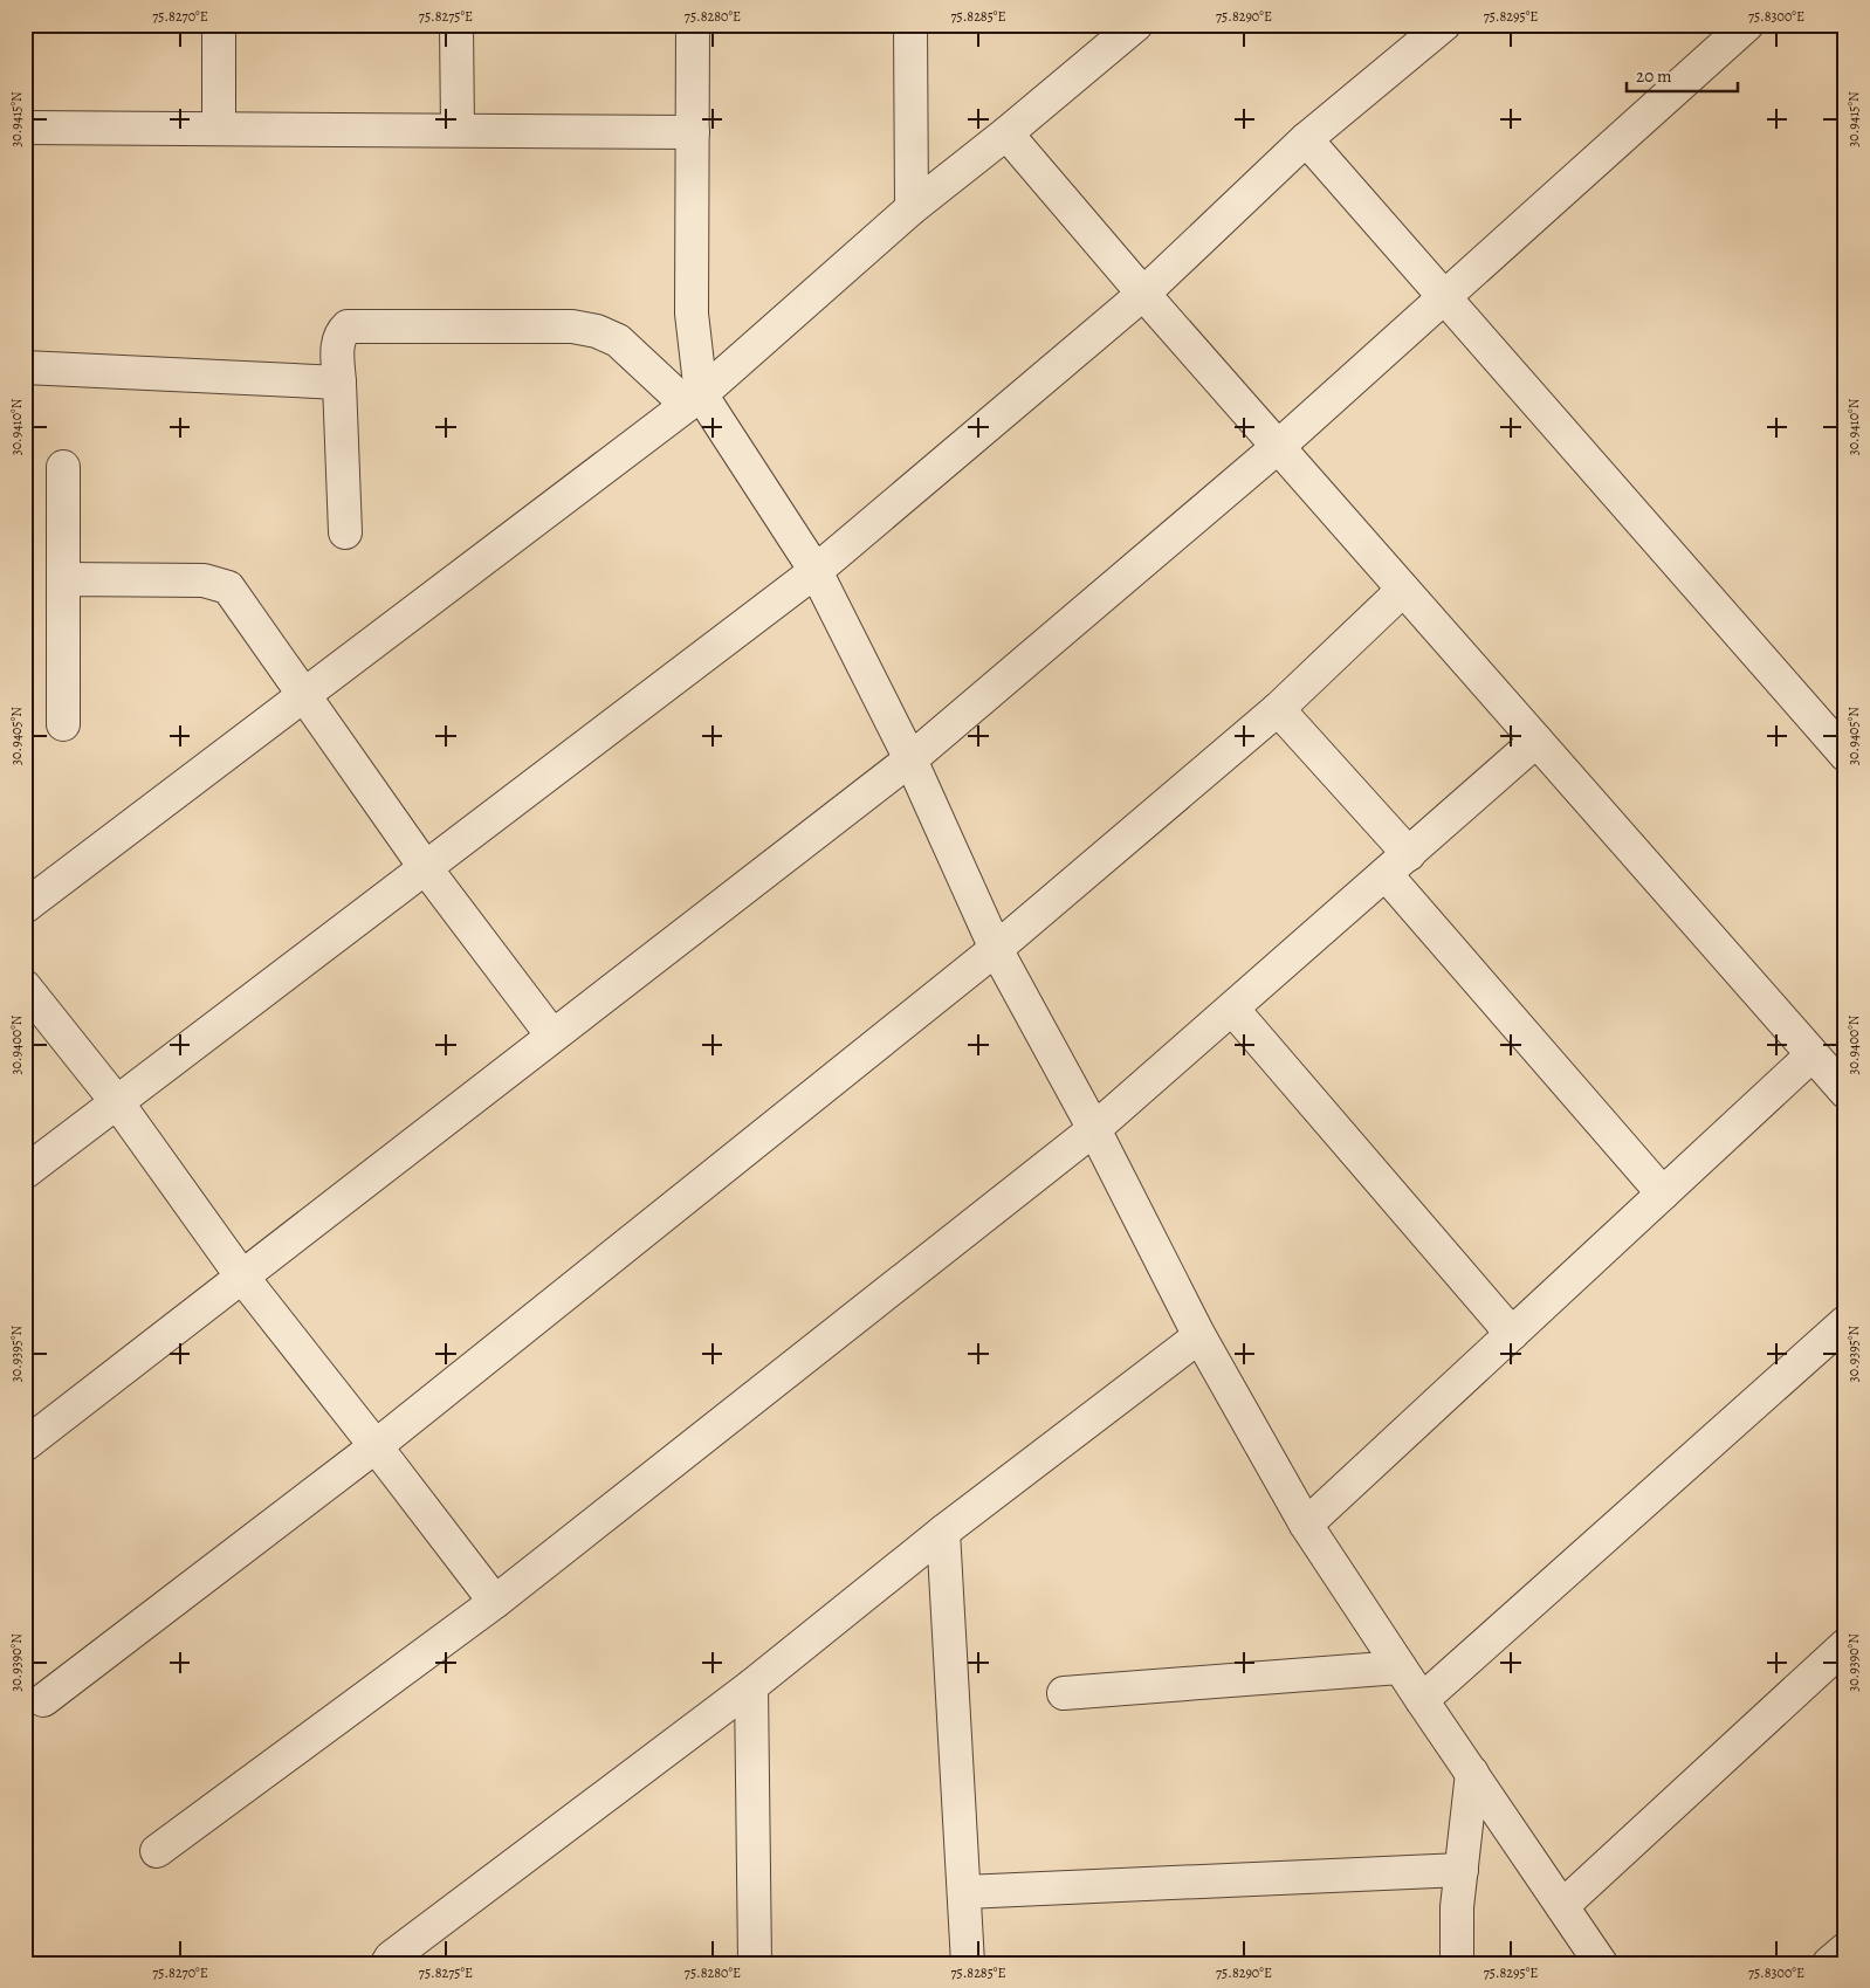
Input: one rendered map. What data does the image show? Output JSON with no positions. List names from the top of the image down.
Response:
{
  "scale_bar": "20 m",
  "coordinates": [
    "75.8270°E",
    "75.8275°E",
    "75.8280°E",
    "75.8285°E",
    "75.8290°E",
    "75.8295°E",
    "75.8300°E",
    "30.9415°N",
    "30.9410°N",
    "30.9405°N",
    "30.9400°N",
    "30.9395°N",
    "30.9390°N"
  ]
}
